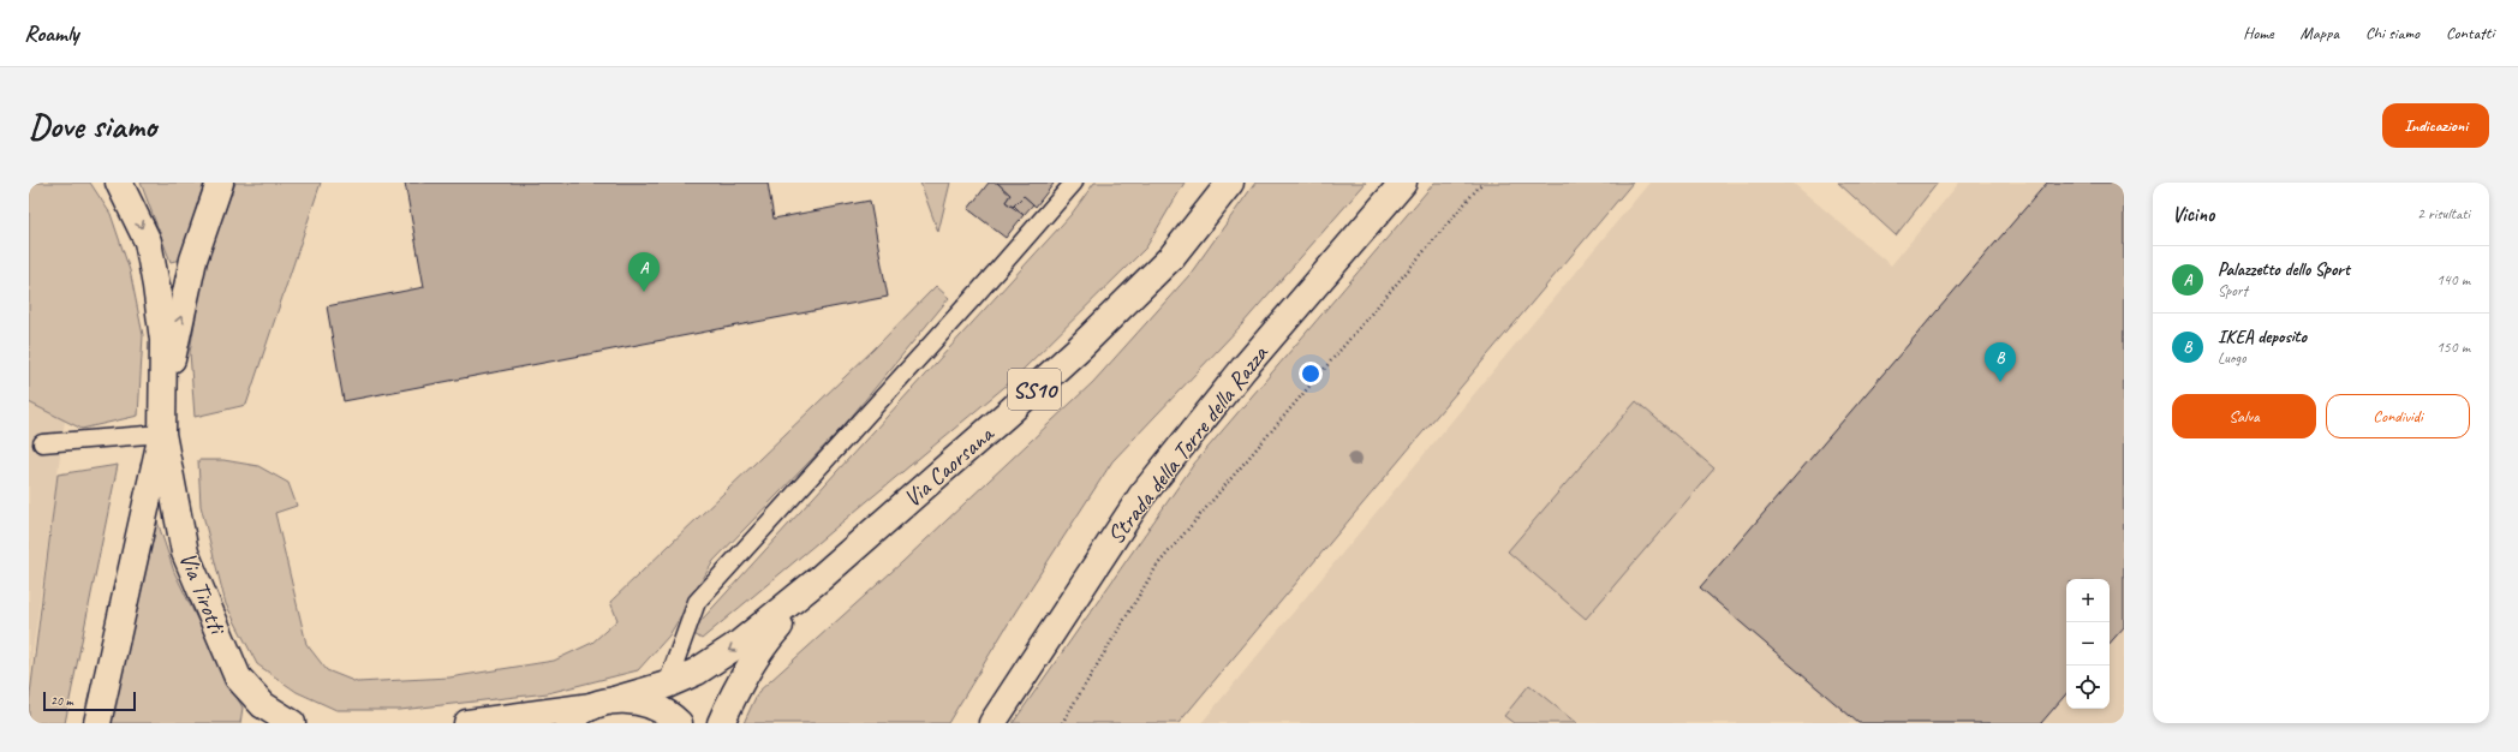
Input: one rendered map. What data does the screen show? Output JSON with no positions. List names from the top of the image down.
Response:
{
  "streets": {
    "street": [
      "SS10",
      "Strada della Torre della Razza",
      "Via Caorsana",
      "Via Tirotti"
    ]
  },
  "crossings": [
    ["SS10", "Via Caorsana"]
  ],
  "scale_bar": "20 m",
  "page": {
    "header": "Roamly",
    "nav": [
      "Home",
      "Mappa",
      "Chi siamo",
      "Contatti"
    ],
    "buttons": [
      "Indicazioni",
      ["Salva", "Condividi"]
    ],
    "title": "Dove siamo",
    "heading": ["Vicino", "2 risultati"],
    "list": [
      {
        "mark": "A",
        "name": "Palazzetto dello Sport",
        "note": "Sport",
        "value": "140 m"
      },
      {
        "mark": "B",
        "name": "IKEA deposito",
        "note": "Luogo",
        "value": "150 m"
      }
    ],
    "pins": ["A", "B"],
    "map_buttons": ["+", "−"],
    "scale": "20 m"
  }
}
